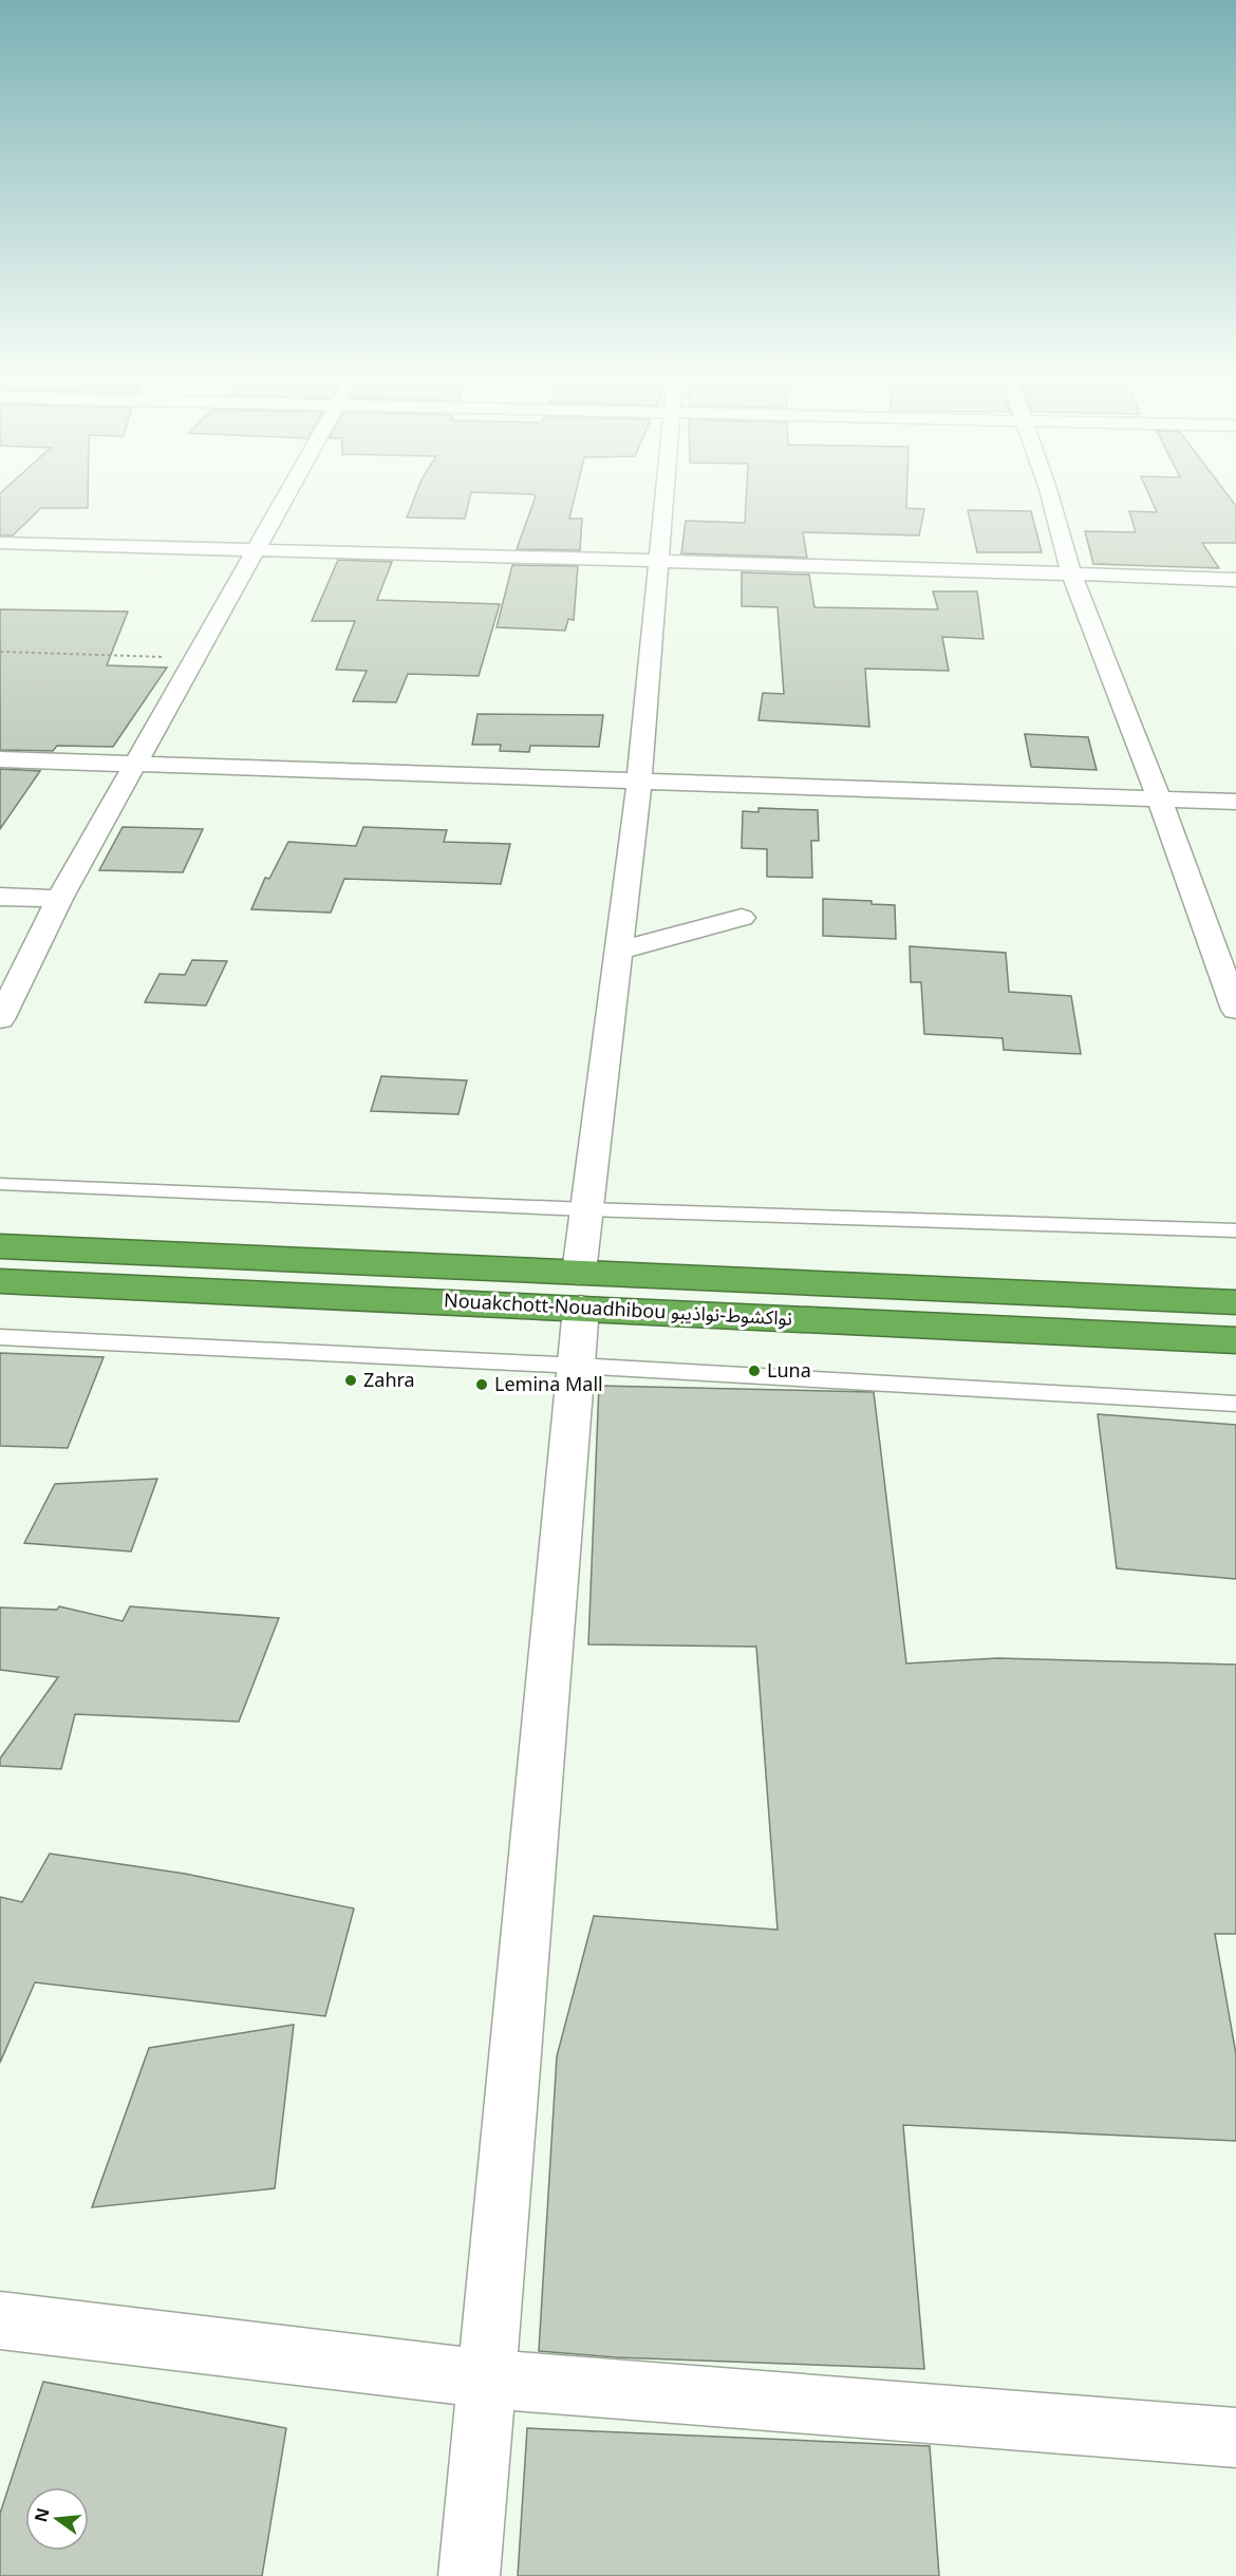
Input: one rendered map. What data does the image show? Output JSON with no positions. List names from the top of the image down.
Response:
{
  "streets": {
    "highway": ["Nouakchott-Nouadhibou نواكشوط-نواذيبو"]
  },
  "places": ["Luna", "Zahra", "Lemina Mall"],
  "north": "left"
}
